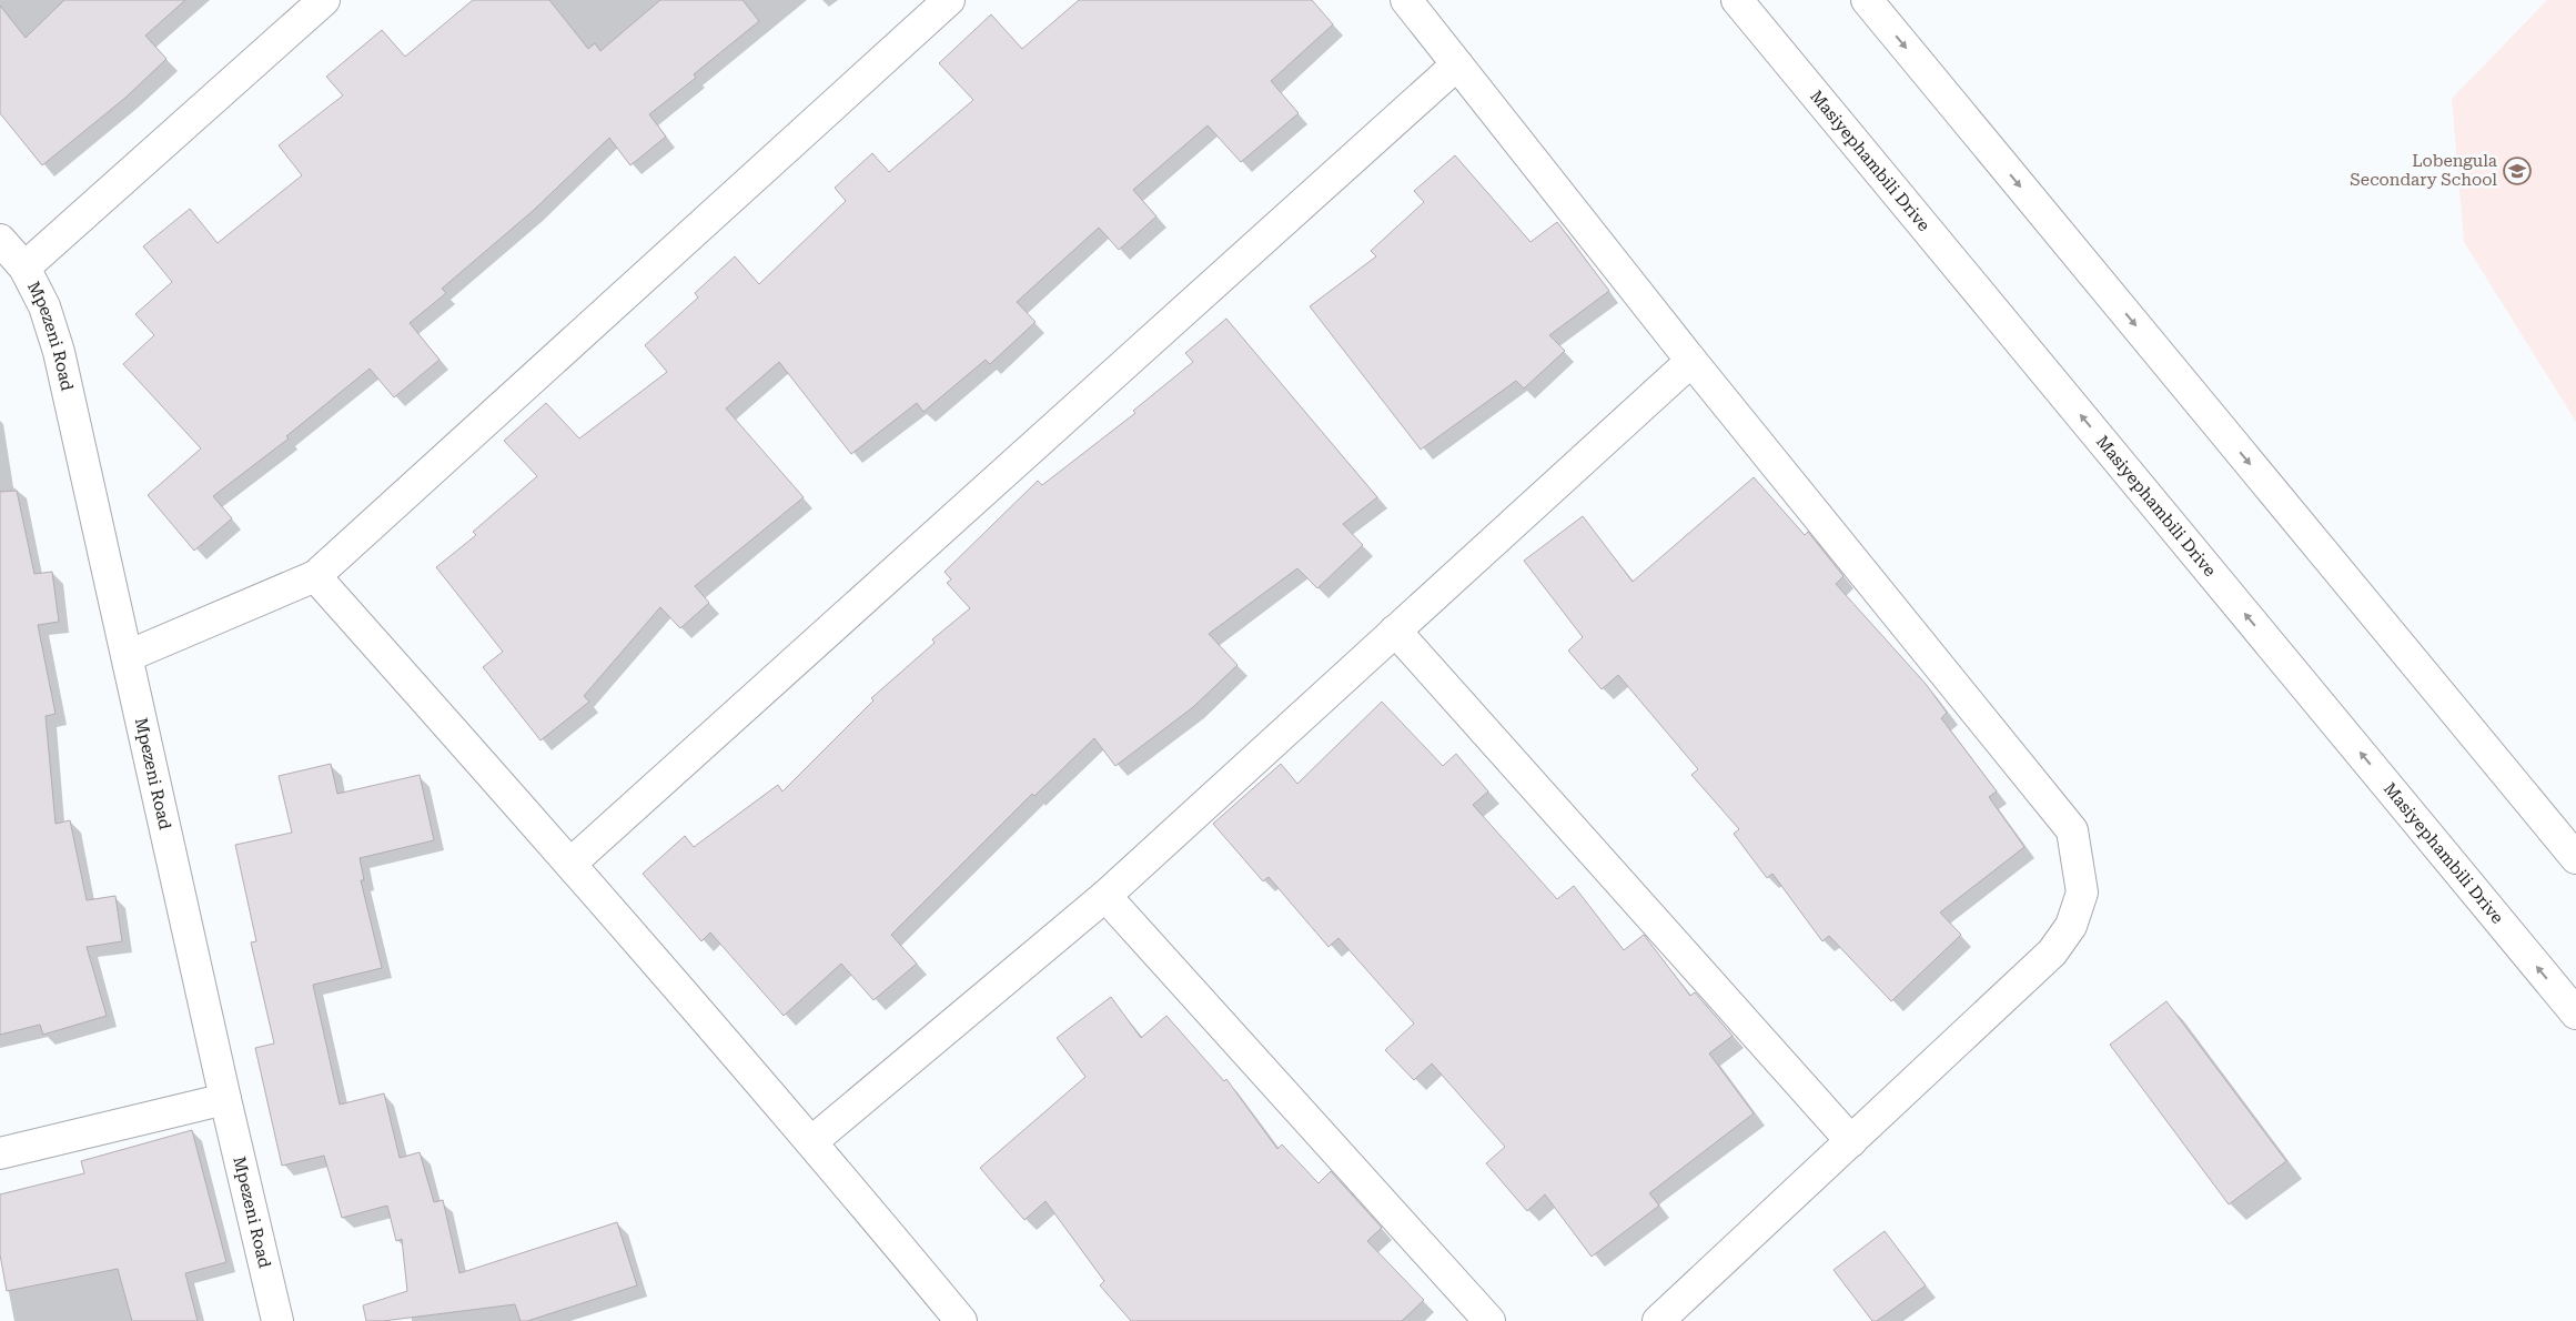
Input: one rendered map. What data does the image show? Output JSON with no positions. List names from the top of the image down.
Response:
{
  "streets": {
    "street": ["Masiyephambili Drive", "Mpezeni Road"]
  },
  "places": {
    "school or university": ["Lobengula Secondary School"]
  }
}
